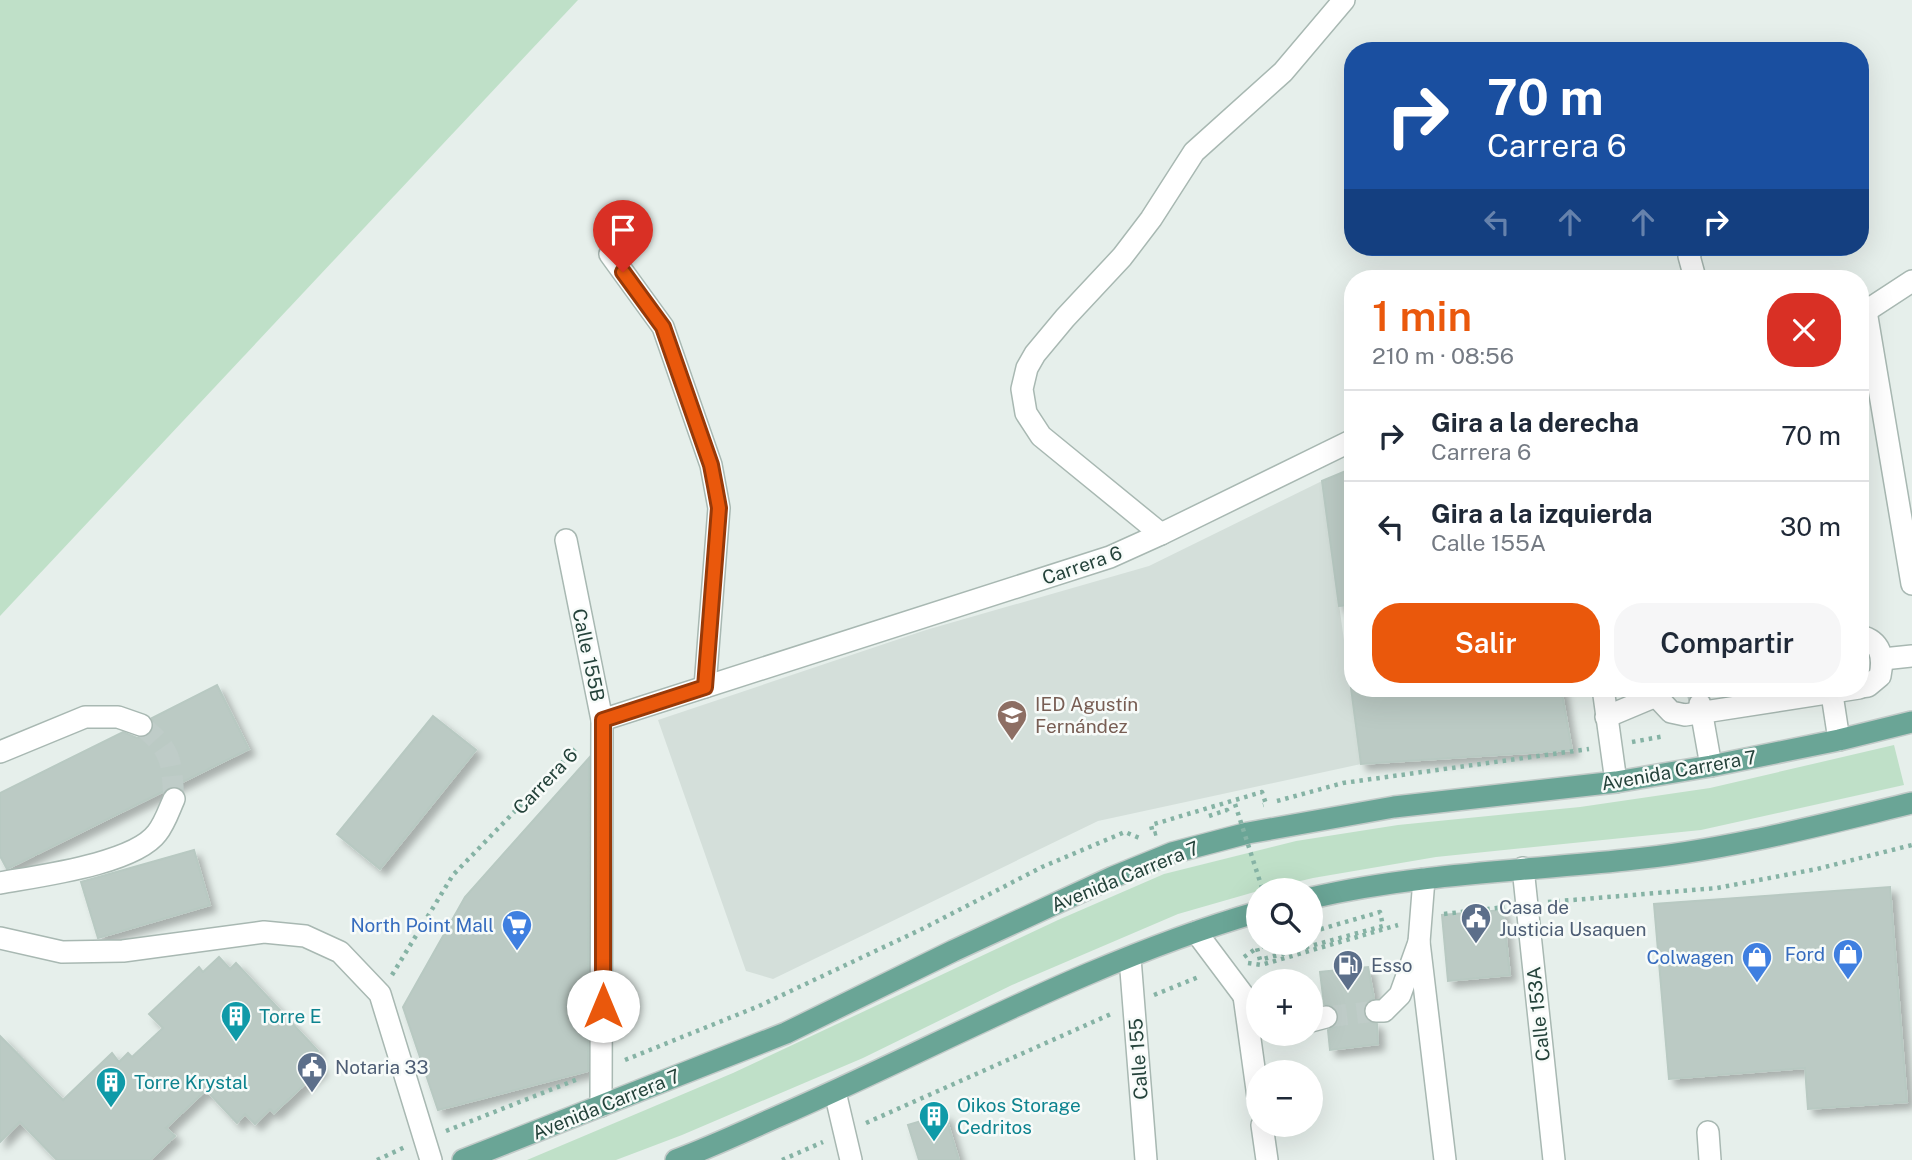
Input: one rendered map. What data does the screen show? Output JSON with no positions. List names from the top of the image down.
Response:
{
  "streets": {
    "main road": ["Avenida Carrera 7"],
    "street": [
      "Carrera 6",
      "Calle 155B",
      "Calle 153A",
      "Calle 155"
    ]
  },
  "crossings": [
    ["Carrera 6", "Calle 155B"],
    ["Calle 155B", "Avenida Carrera 7"]
  ],
  "places": {
    "school or university": ["IED Agustín Fernández"],
    "public building": ["Casa de Justicia Usaquen", "Notaria 33"],
    "supermarket": ["North Point Mall"],
    "shop": ["Ford", "Colwagen"],
    "fuel station": ["Esso"],
    "building": ["Torre E", "Torre Krystal", "Oikos Storage Cedritos"]
  },
  "page": {
    "turn": ["70 m", "Carrera 6"],
    "heading": ["1 min", "210 m · 08:56"],
    "list": [
      {
        "name": "Gira a la derecha",
        "note": "Carrera 6",
        "value": "70 m"
      },
      {
        "name": "Gira a la izquierda",
        "note": "Calle 155A",
        "value": "30 m"
      }
    ],
    "buttons": ["Salir", "Compartir"],
    "map_buttons": ["+", "−"]
  }
}
